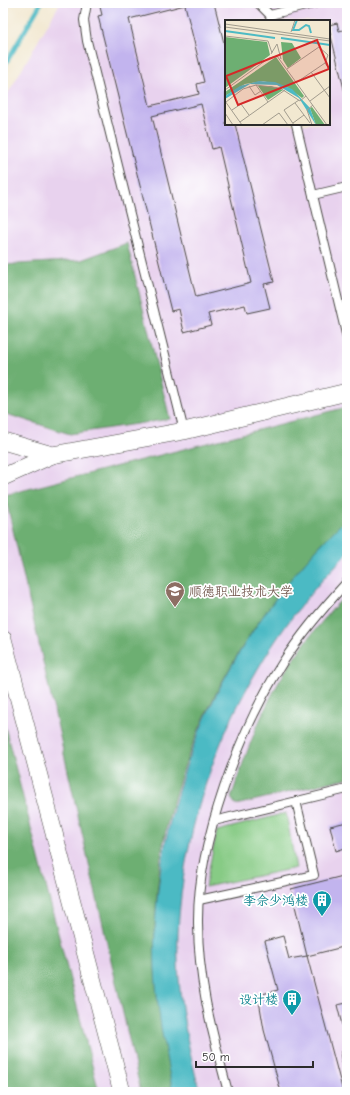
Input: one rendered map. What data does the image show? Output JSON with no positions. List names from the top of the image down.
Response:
{
  "places": {
    "school or university": ["顺德职业技术大学"],
    "building": ["李佘少鸿楼", "设计楼"]
  },
  "scale_bar": "50 m"
}
